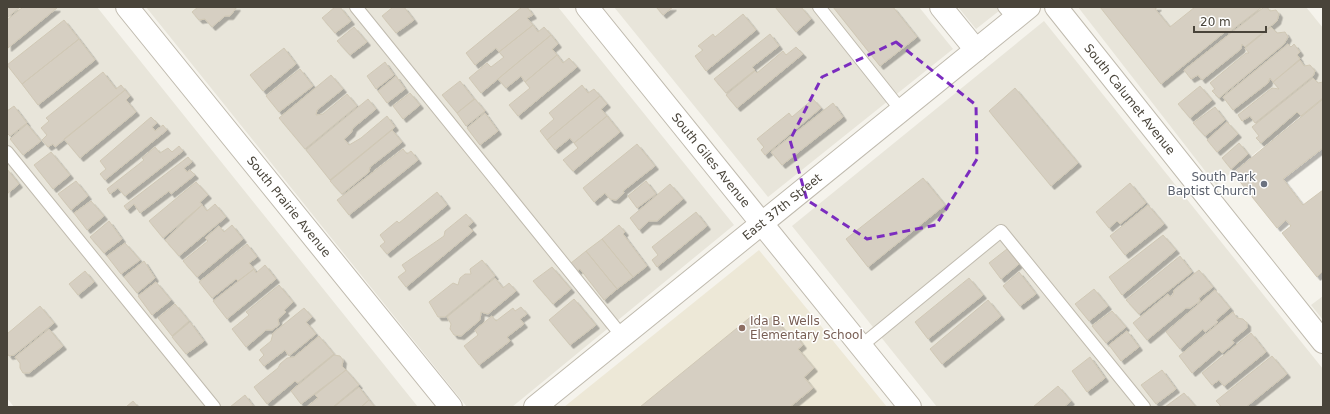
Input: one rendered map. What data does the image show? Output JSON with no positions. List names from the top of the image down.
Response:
{
  "streets": {
    "street": [
      "South Calumet Avenue",
      "South Giles Avenue",
      "South Prairie Avenue",
      "East 37th Street"
    ]
  },
  "crossings": [
    ["South Giles Avenue", "East 37th Street"]
  ],
  "places": ["South Park Baptist Church", "Ida B. Wells Elementary School"],
  "scale_bar": "20 m"
}
